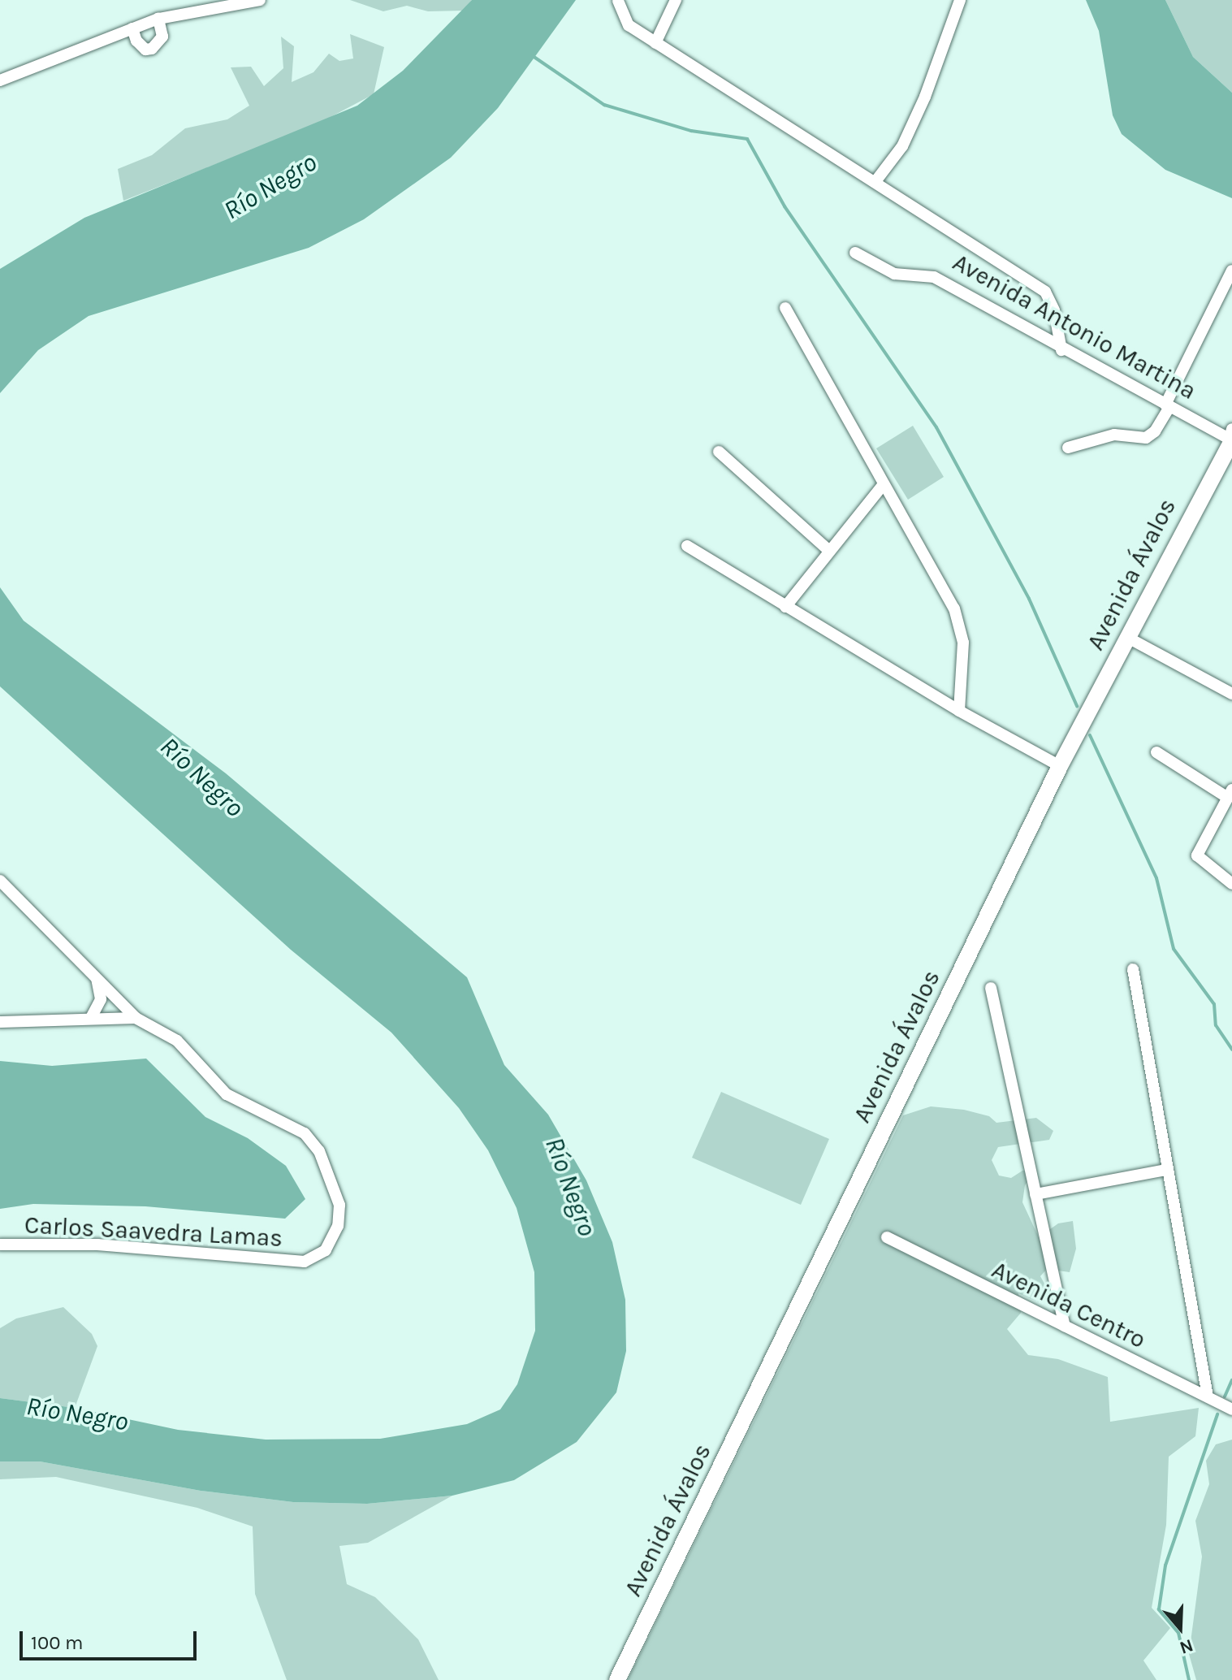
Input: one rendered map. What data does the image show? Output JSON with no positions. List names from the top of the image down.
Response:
{
  "streets": {
    "street": [
      "Avenida Antonio Martina",
      "Avenida Ávalos",
      "Carlos Saavedra Lamas",
      "Avenida Centro"
    ]
  },
  "crossings": [
    ["Avenida Antonio Martina", "Avenida Ávalos"]
  ],
  "water": ["Río Negro"],
  "scale_bar": "100 m",
  "north": "bottom"
}
